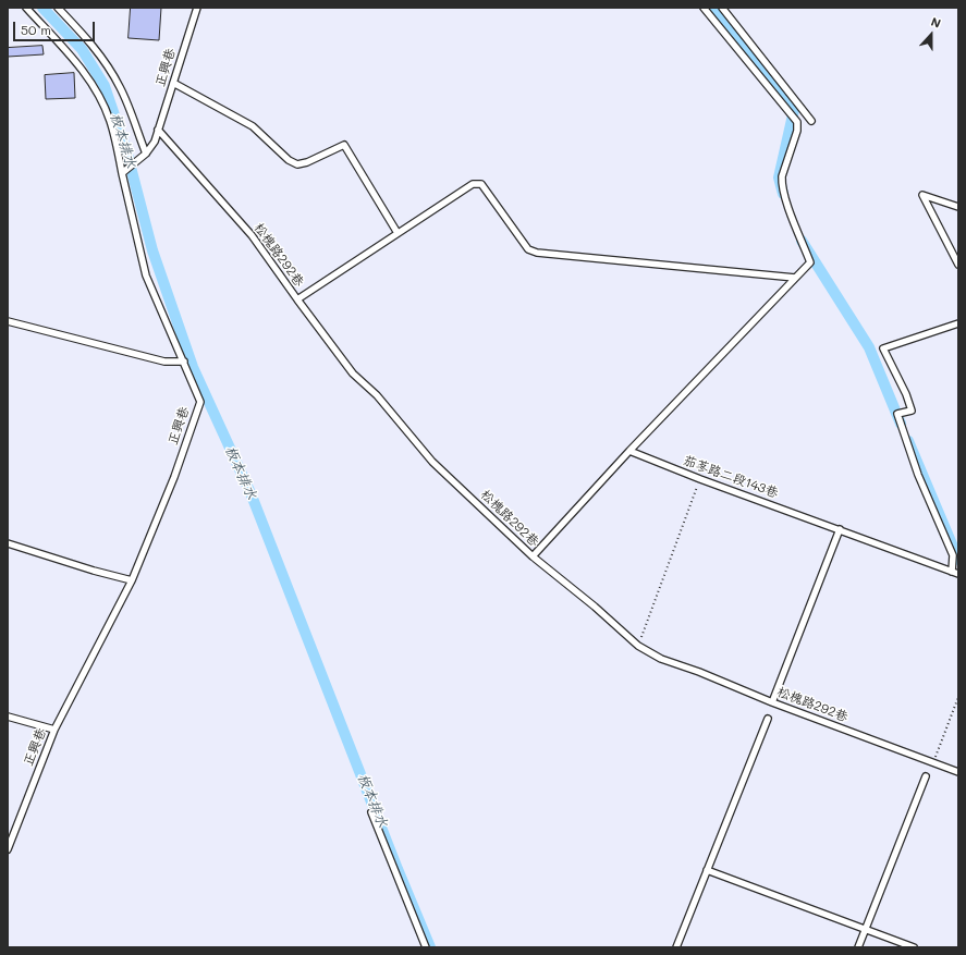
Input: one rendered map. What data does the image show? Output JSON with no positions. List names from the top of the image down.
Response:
{
  "streets": {
    "lane": ["正興巷", "松槐路292巷", "茄苳路二段143巷"]
  },
  "crossings": [
    ["正興巷", "松槐路292巷"]
  ],
  "water": ["板本排水"],
  "scale_bar": "50 m",
  "north": "top"
}
